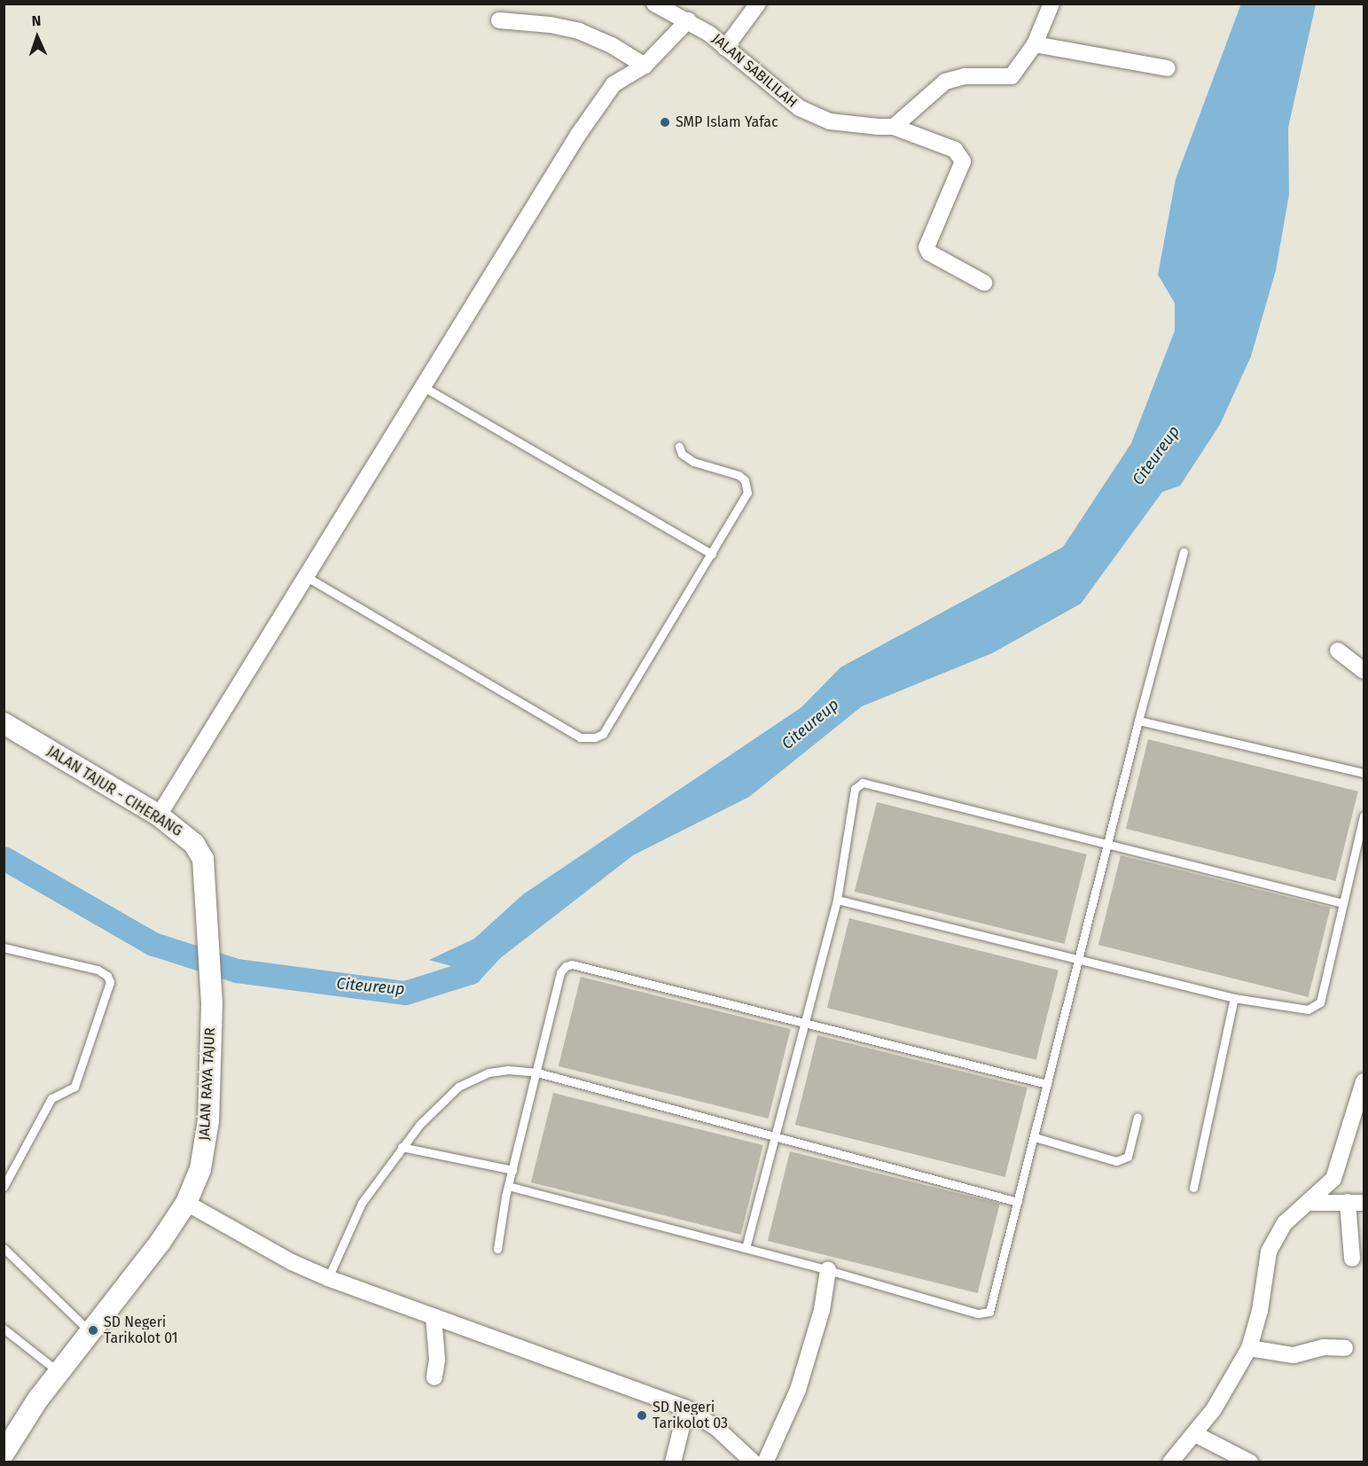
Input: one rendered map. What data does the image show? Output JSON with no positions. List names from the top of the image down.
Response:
{
  "streets": {
    "main road": ["JALAN TAJUR - CIHERANG", "JALAN RAYA TAJUR"],
    "street": ["JALAN SABILILAH"]
  },
  "crossings": [
    ["JALAN TAJUR - CIHERANG", "JALAN RAYA TAJUR"]
  ],
  "water": ["Citeureup"],
  "places": ["SMP Islam Yafac", "SD Negeri Tarikolot 01", "SD Negeri Tarikolot 03"],
  "north": "top"
}
